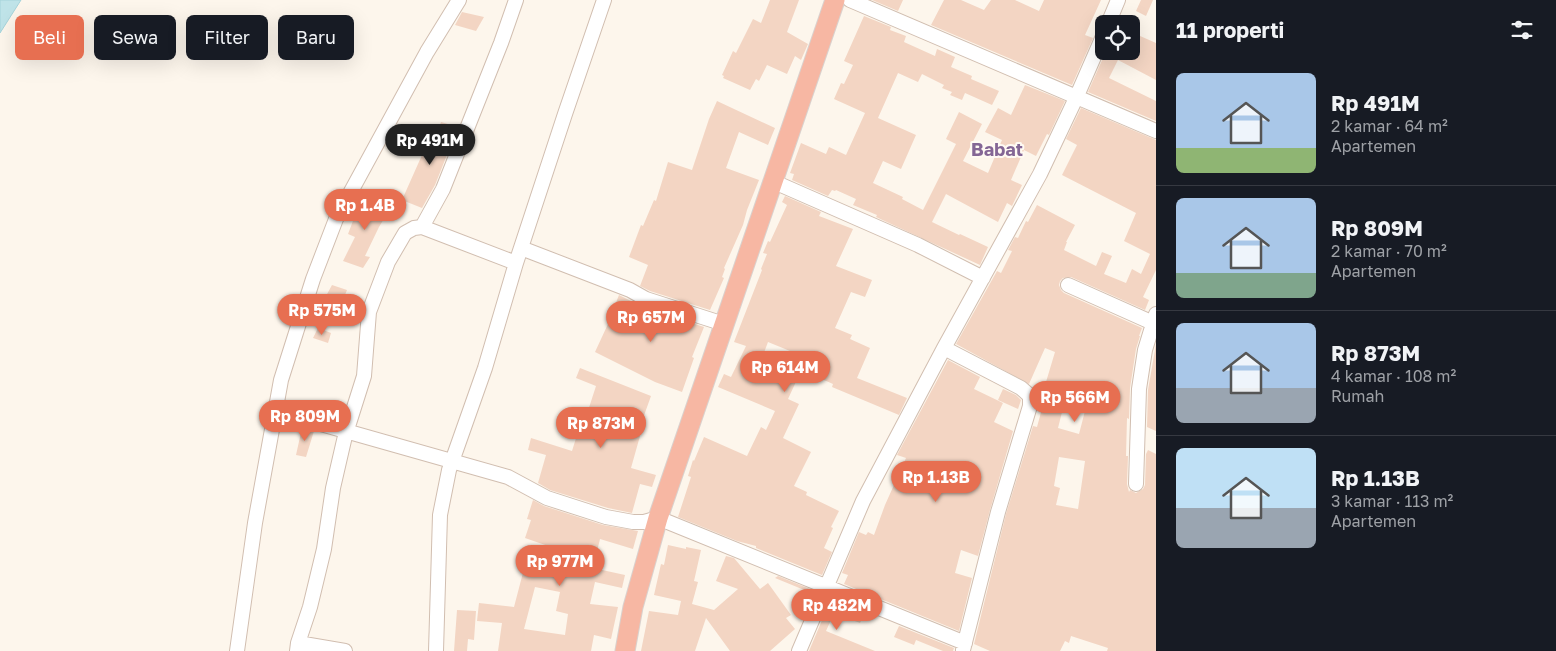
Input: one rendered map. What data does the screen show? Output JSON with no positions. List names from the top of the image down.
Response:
{
  "districts": ["Babat"],
  "page": {
    "heading": "11 properti",
    "chip": [
      "Beli",
      "Sewa",
      "Filter",
      "Baru"
    ],
    "list": [
      {
        "name": "Rp 491M",
        "note": "2 kamar · 64 m² · Apartemen"
      },
      {
        "name": "Rp 809M",
        "note": "2 kamar · 70 m² · Apartemen"
      },
      {
        "name": "Rp 873M",
        "note": "4 kamar · 108 m² · Rumah"
      },
      {
        "name": "Rp 1.13B",
        "note": "3 kamar · 113 m² · Apartemen"
      }
    ],
    "price": [
      "Rp 491M",
      "Rp 1.4B",
      "Rp 575M",
      "Rp 657M",
      "Rp 614M",
      "Rp 566M",
      "Rp 809M",
      "Rp 873M",
      "Rp 1.13B",
      "Rp 977M",
      "Rp 482M"
    ]
  }
}
